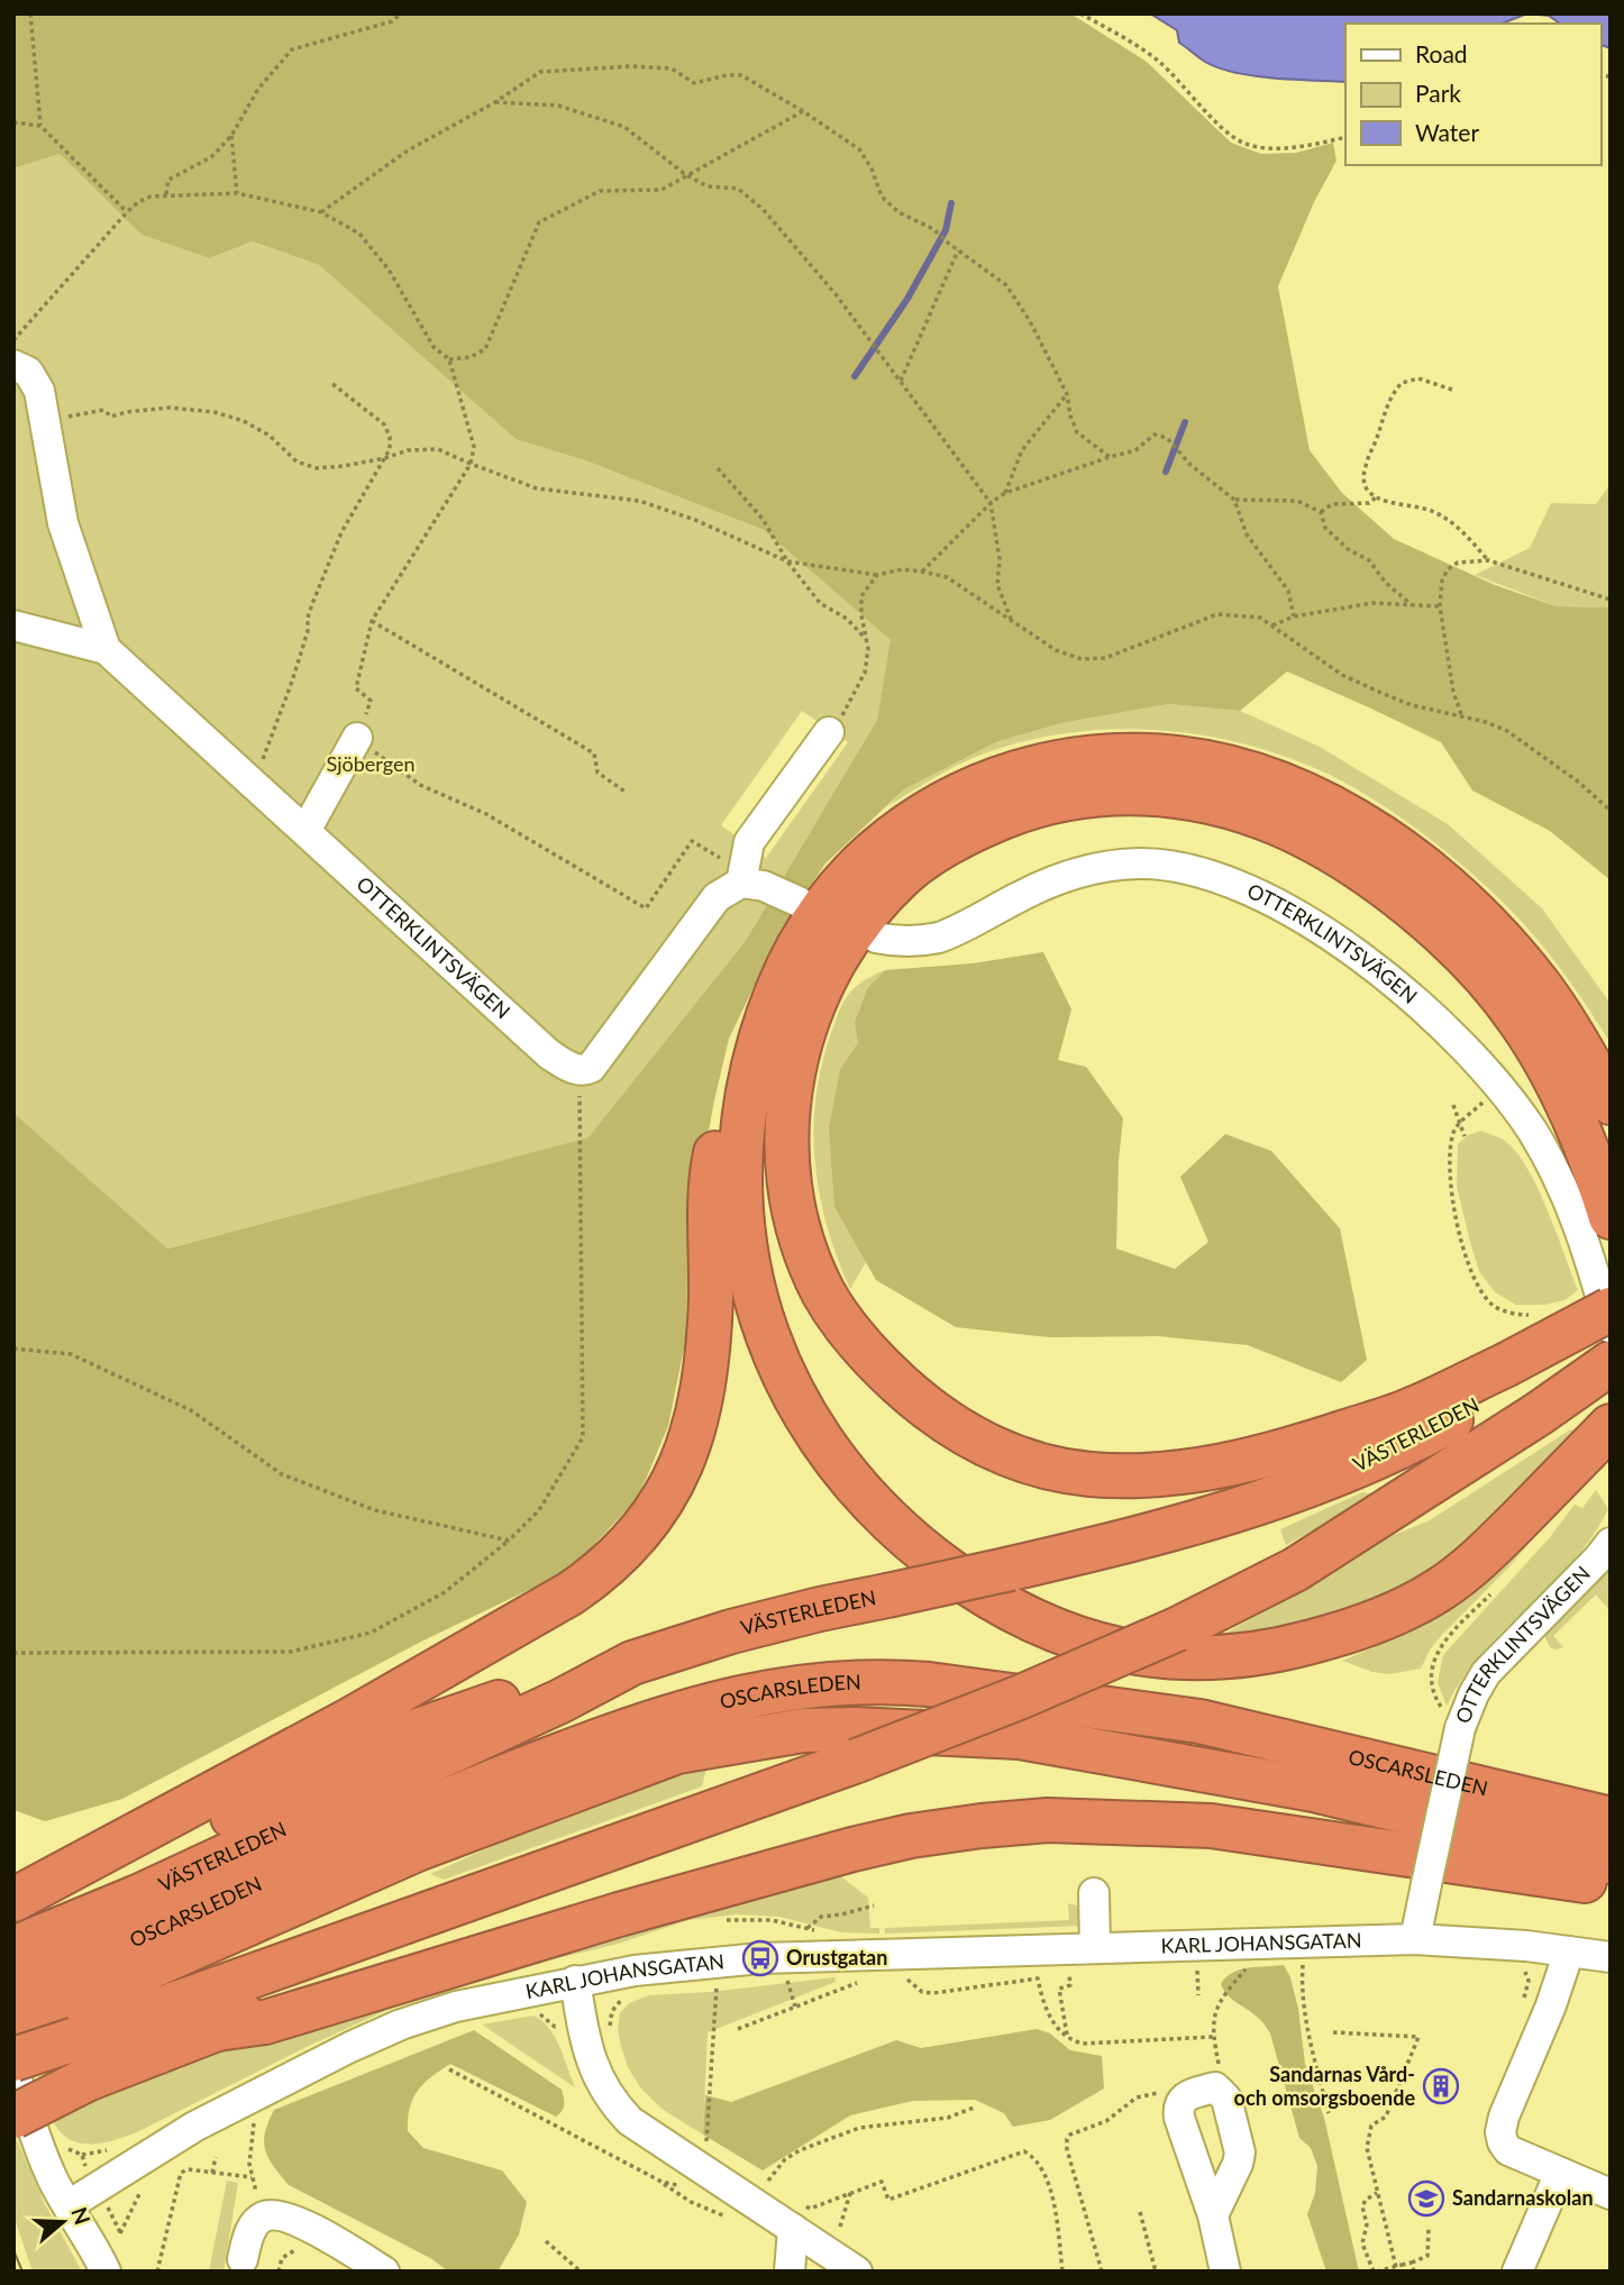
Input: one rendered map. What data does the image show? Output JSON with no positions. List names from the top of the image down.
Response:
{
  "streets": {
    "highway": ["VÄSTERLEDEN", "OSCARSLEDEN"],
    "street": ["OTTERKLINTSVÄGEN", "KARL JOHANSGATAN"]
  },
  "crossings": [
    ["OTTERKLINTSVÄGEN", "KARL JOHANSGATAN"],
    ["VÄSTERLEDEN", "OSCARSLEDEN"]
  ],
  "parks": ["Sjöbergen"],
  "places": {
    "bus stop": ["Orustgatan"],
    "building": ["Sandarnas Vård- och omsorgsboende"],
    "school or university": ["Sandarnaskolan"]
  },
  "legend": ["Road", "Park", "Water"],
  "north": "right"
}
